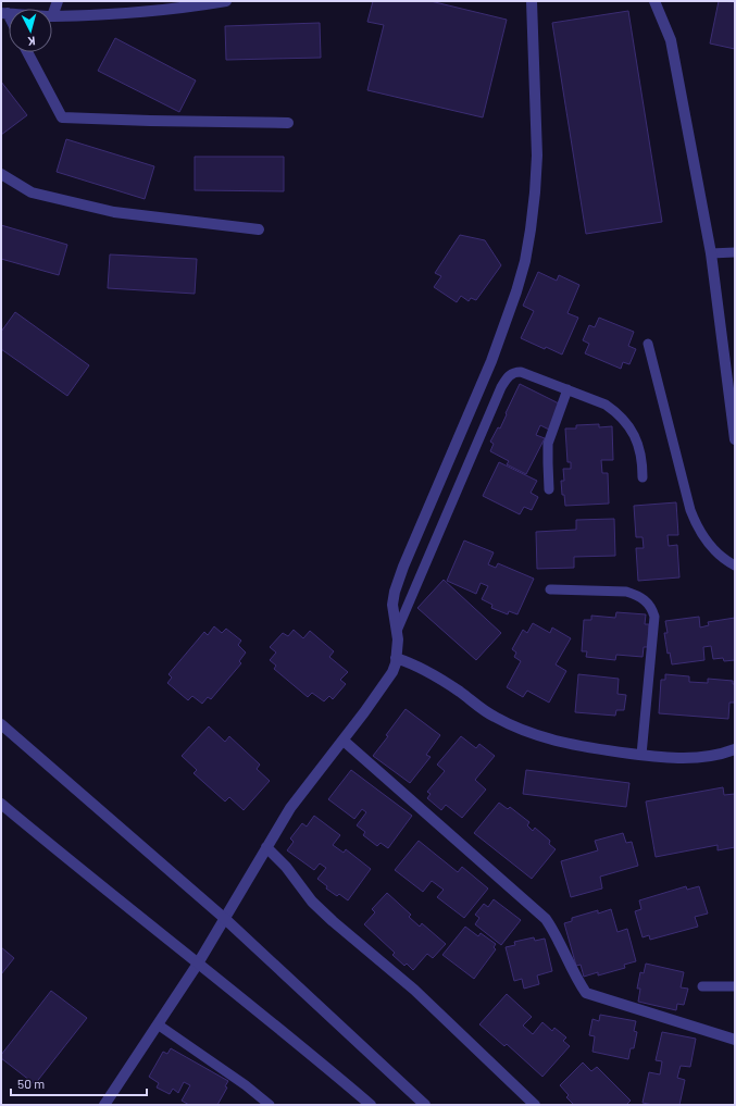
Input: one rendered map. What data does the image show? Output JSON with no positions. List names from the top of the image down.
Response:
{
  "scale_bar": "50 m",
  "north": "bottom"
}
